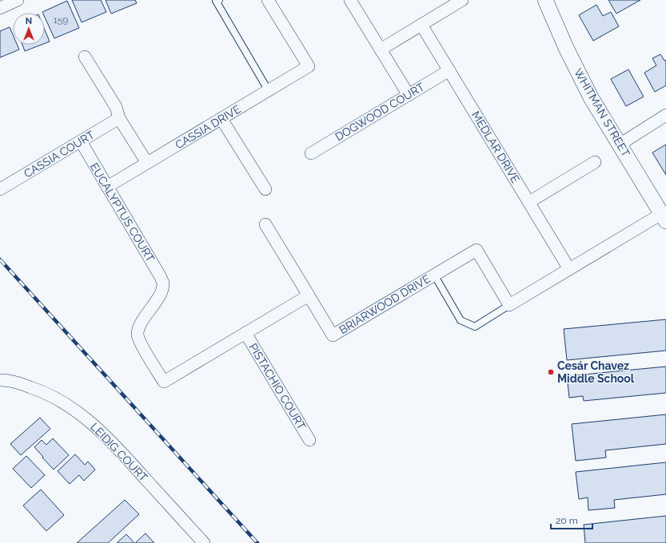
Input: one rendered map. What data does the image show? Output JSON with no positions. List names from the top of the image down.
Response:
{
  "streets": {
    "street": [
      "DOGWOOD COURT",
      "WHITMAN STREET",
      "CASSIA DRIVE",
      "MEDLAR DRIVE",
      "CASSIA COURT",
      "EUCALYPTUS COURT",
      "BRIARWOOD DRIVE",
      "PISTACHIO COURT",
      "LEIDIG COURT"
    ]
  },
  "crossings": [
    ["DOGWOOD COURT", "MEDLAR DRIVE"],
    ["CASSIA DRIVE", "EUCALYPTUS COURT"],
    ["CASSIA COURT", "EUCALYPTUS COURT"],
    ["EUCALYPTUS COURT", "PISTACHIO COURT"]
  ],
  "places": ["Cesár Chavez Middle School"],
  "house_numbers": ["159"],
  "scale_bar": "20 m",
  "north": "top"
}
